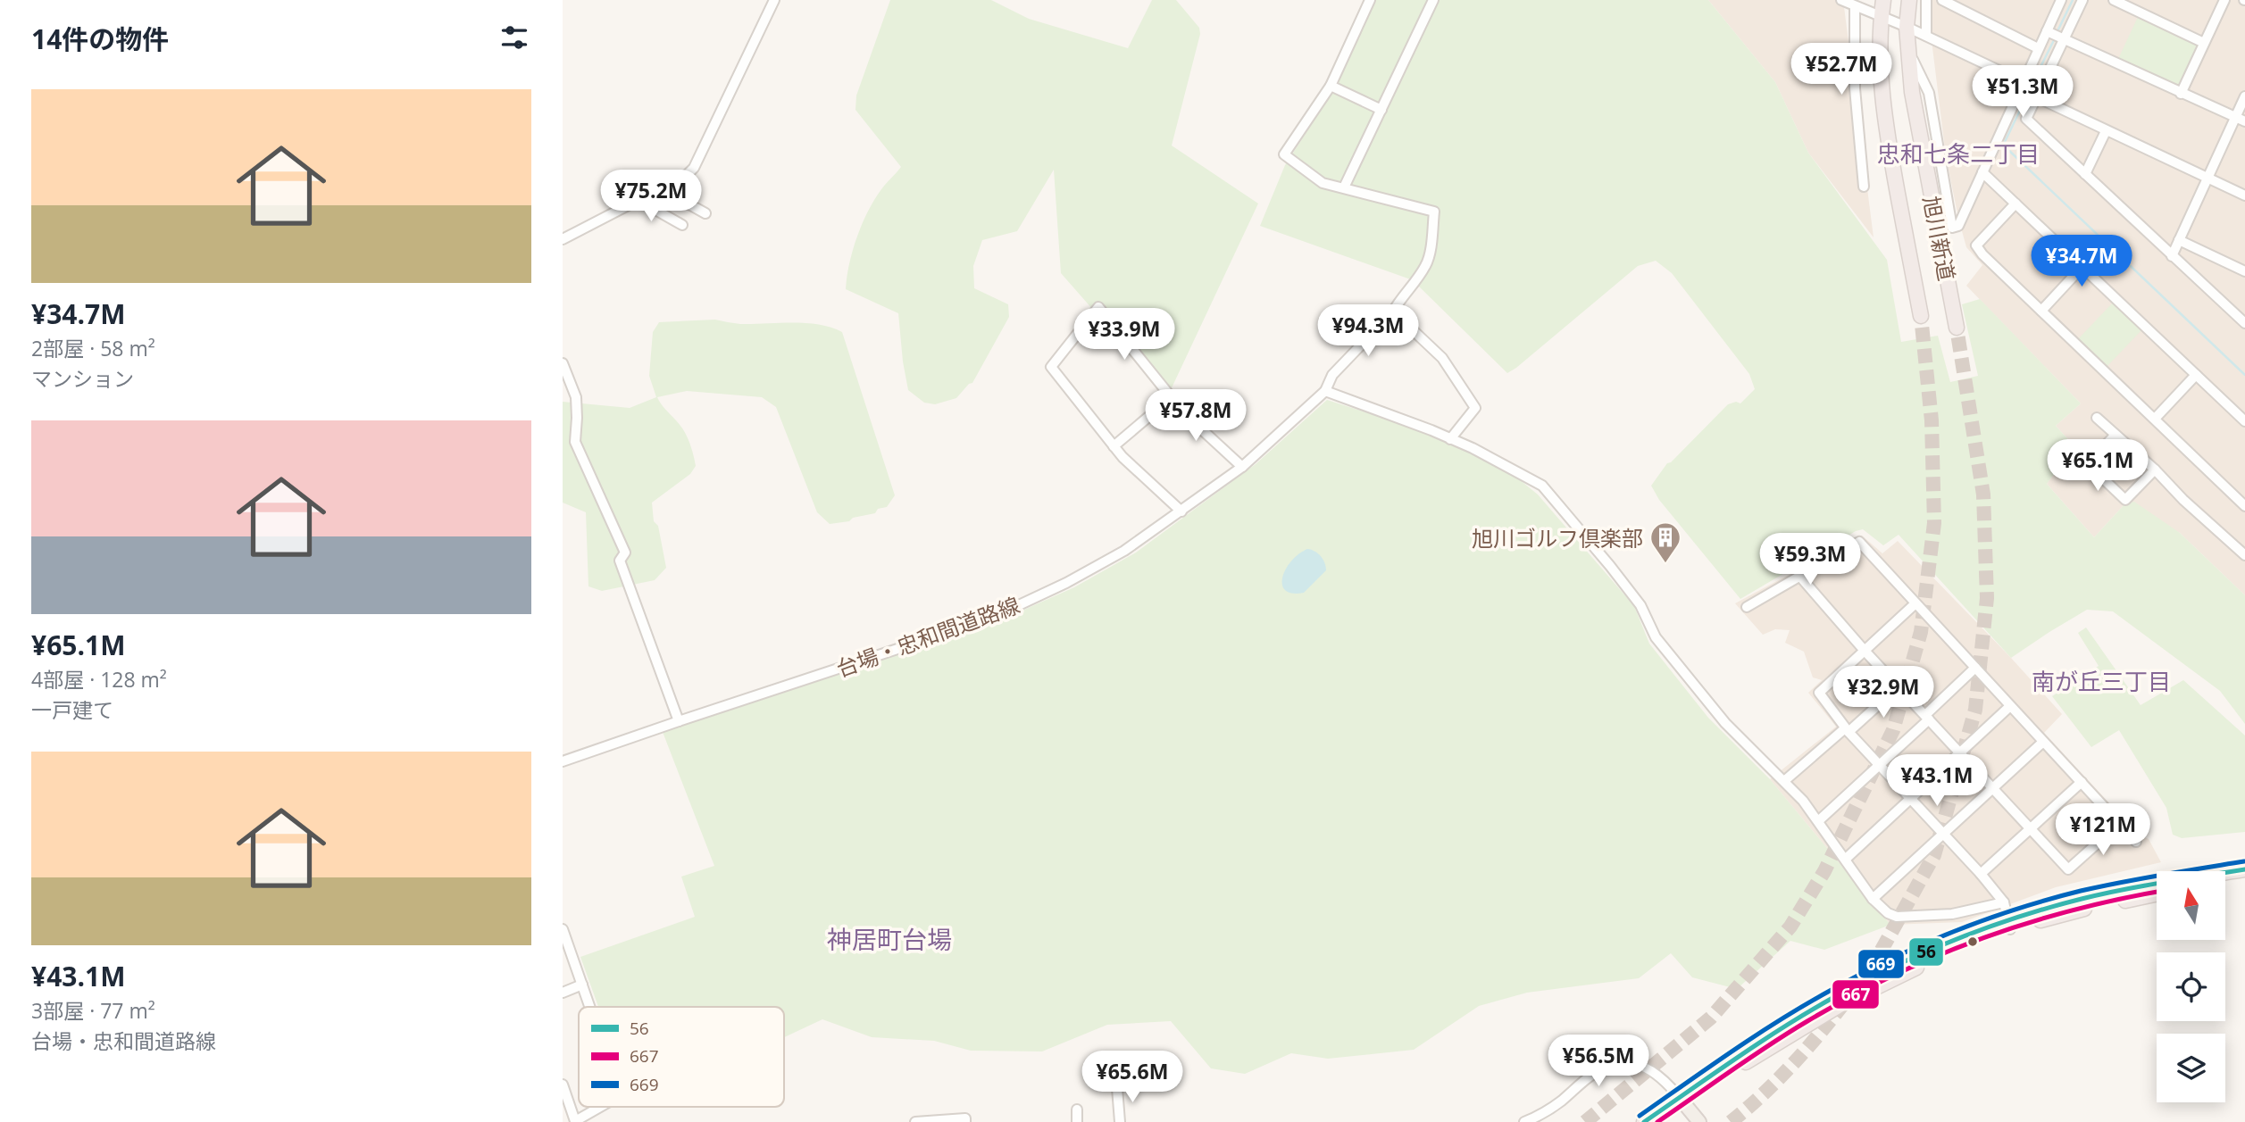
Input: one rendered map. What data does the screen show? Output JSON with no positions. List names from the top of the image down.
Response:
{
  "streets": {
    "highway": ["旭川新道"],
    "street": ["台場・忠和間道路線"]
  },
  "districts": ["忠和七条二丁目", "南が丘三丁目", "神居町台場"],
  "places": {
    "building": ["旭川ゴルフ倶楽部"]
  },
  "lines": ["transit line 669", "transit line 56", "transit line 667"],
  "legend": ["56", "667", "669"],
  "north": "top",
  "page": {
    "heading": "14件の物件",
    "price": [
      "¥52.7M",
      "¥51.3M",
      "¥75.2M",
      "¥34.7M",
      "¥94.3M",
      "¥33.9M",
      "¥57.8M",
      "¥65.1M",
      "¥59.3M",
      "¥32.9M",
      "¥43.1M",
      "¥121M",
      "¥56.5M",
      "¥65.6M"
    ],
    "list": [
      {
        "name": "¥34.7M",
        "note": "2部屋 · 58 m² · マンション"
      },
      {
        "name": "¥65.1M",
        "note": "4部屋 · 128 m² · 一戸建て"
      },
      {
        "name": "¥43.1M",
        "note": "3部屋 · 77 m² · 台場・忠和間道路線"
      }
    ]
  }
}
